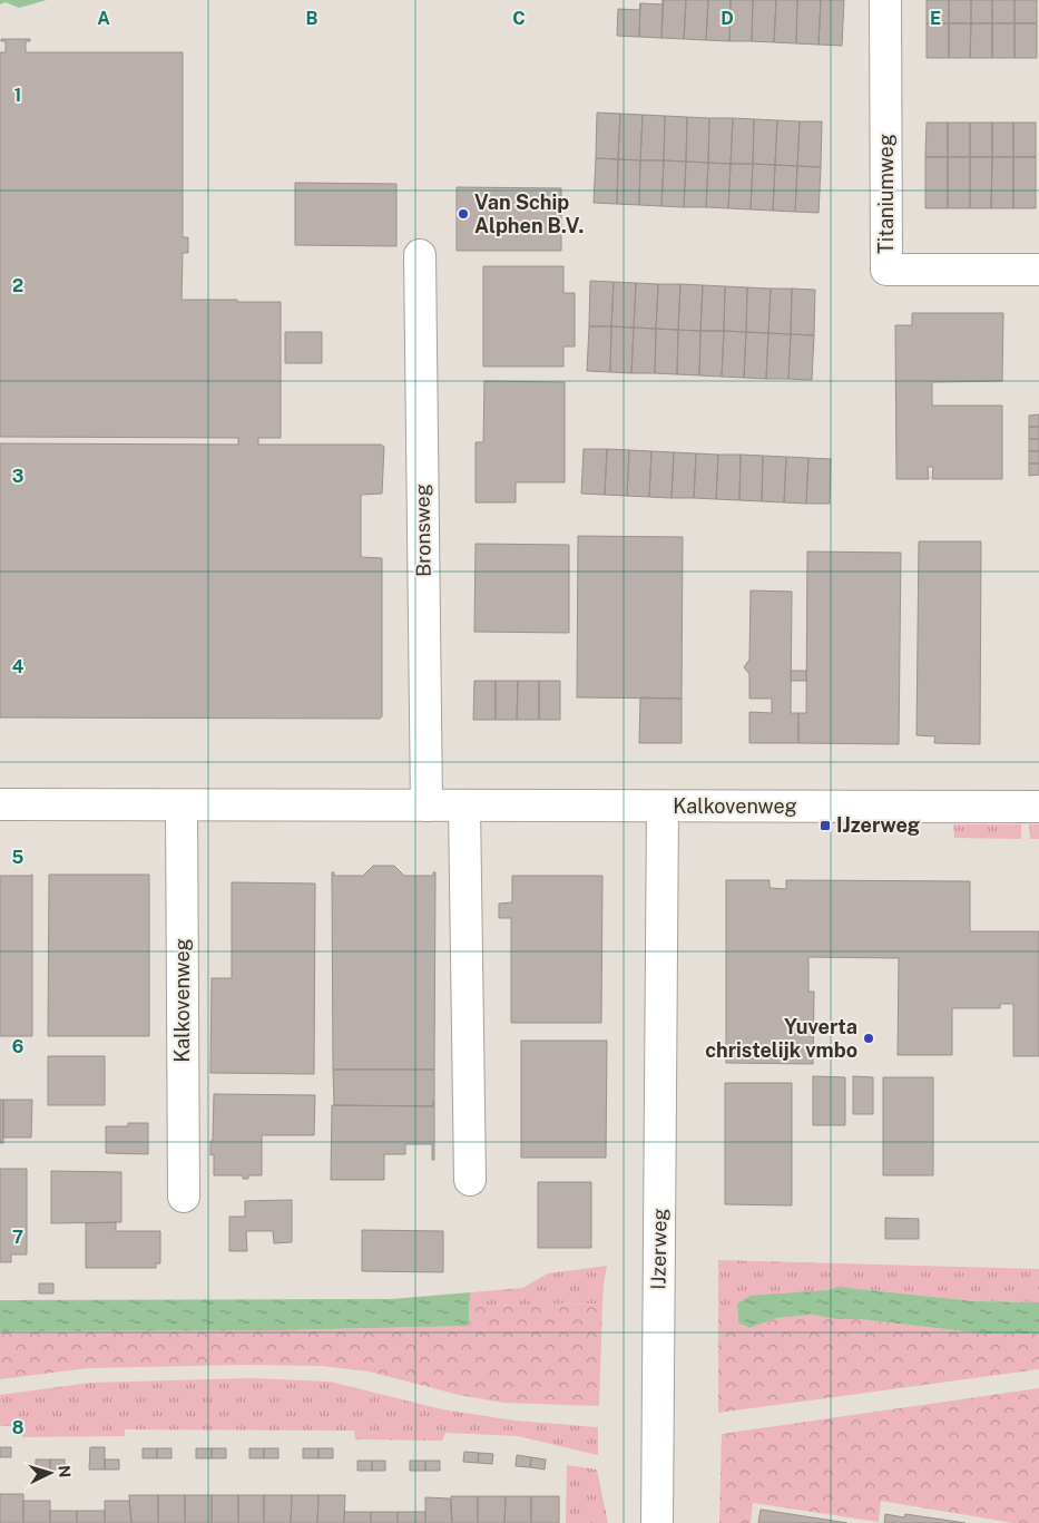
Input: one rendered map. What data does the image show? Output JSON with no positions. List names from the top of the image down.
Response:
{
  "streets": {
    "street": [
      "Titaniumweg",
      "Bronsweg",
      "Kalkovenweg",
      "IJzerweg"
    ]
  },
  "crossings": [
    ["Bronsweg", "Kalkovenweg"],
    ["Kalkovenweg", "IJzerweg"]
  ],
  "places": {
    "other": ["Van Schip Alphen B.V.", "Yuverta christelijk vmbo"],
    "transit": ["IJzerweg"]
  },
  "north": "right",
  "grid": {
    "columns": [
      "A",
      "B",
      "C",
      "D",
      "E"
    ],
    "rows": [
      "1",
      "2",
      "3",
      "4",
      "5",
      "6",
      "7",
      "8"
    ]
  }
}
